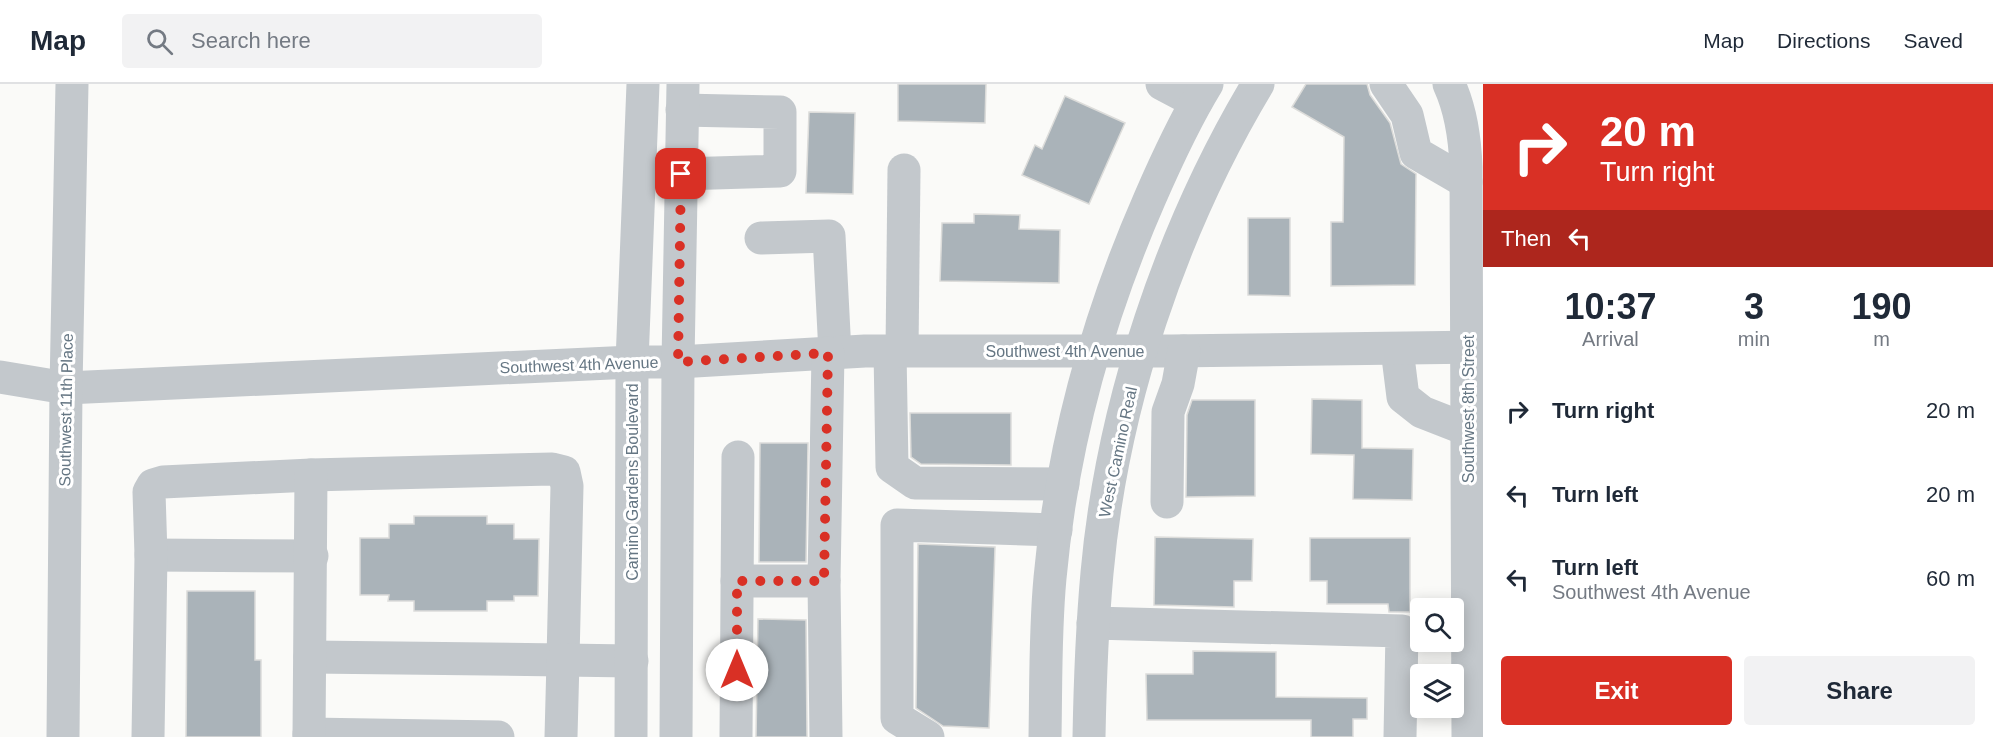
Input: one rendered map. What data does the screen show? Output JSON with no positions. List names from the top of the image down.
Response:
{
  "streets": {
    "street": [
      "Southwest 4th Avenue",
      "Southwest 8th Street",
      "Southwest 11th Place",
      "West Camino Real",
      "Camino Gardens Boulevard"
    ]
  },
  "crossings": [
    ["Southwest 4th Avenue", "Southwest 8th Street"],
    ["Southwest 4th Avenue", "Southwest 11th Place"],
    ["Southwest 4th Avenue", "West Camino Real"],
    ["Southwest 4th Avenue", "Camino Gardens Boulevard"]
  ],
  "page": {
    "header": "Map",
    "search": "Search here",
    "nav": ["Map", "Directions", "Saved"],
    "turn": ["20 m", "Turn right"],
    "then": "Then",
    "eta": [
      "10:37",
      "Arrival",
      "3",
      "min",
      "190",
      "m"
    ],
    "list": [
      {
        "name": "Turn right",
        "value": "20 m"
      },
      {
        "name": "Turn left",
        "value": "20 m"
      },
      {
        "name": "Turn left",
        "note": "Southwest 4th Avenue",
        "value": "60 m"
      }
    ],
    "buttons": ["Exit", "Share"]
  }
}
